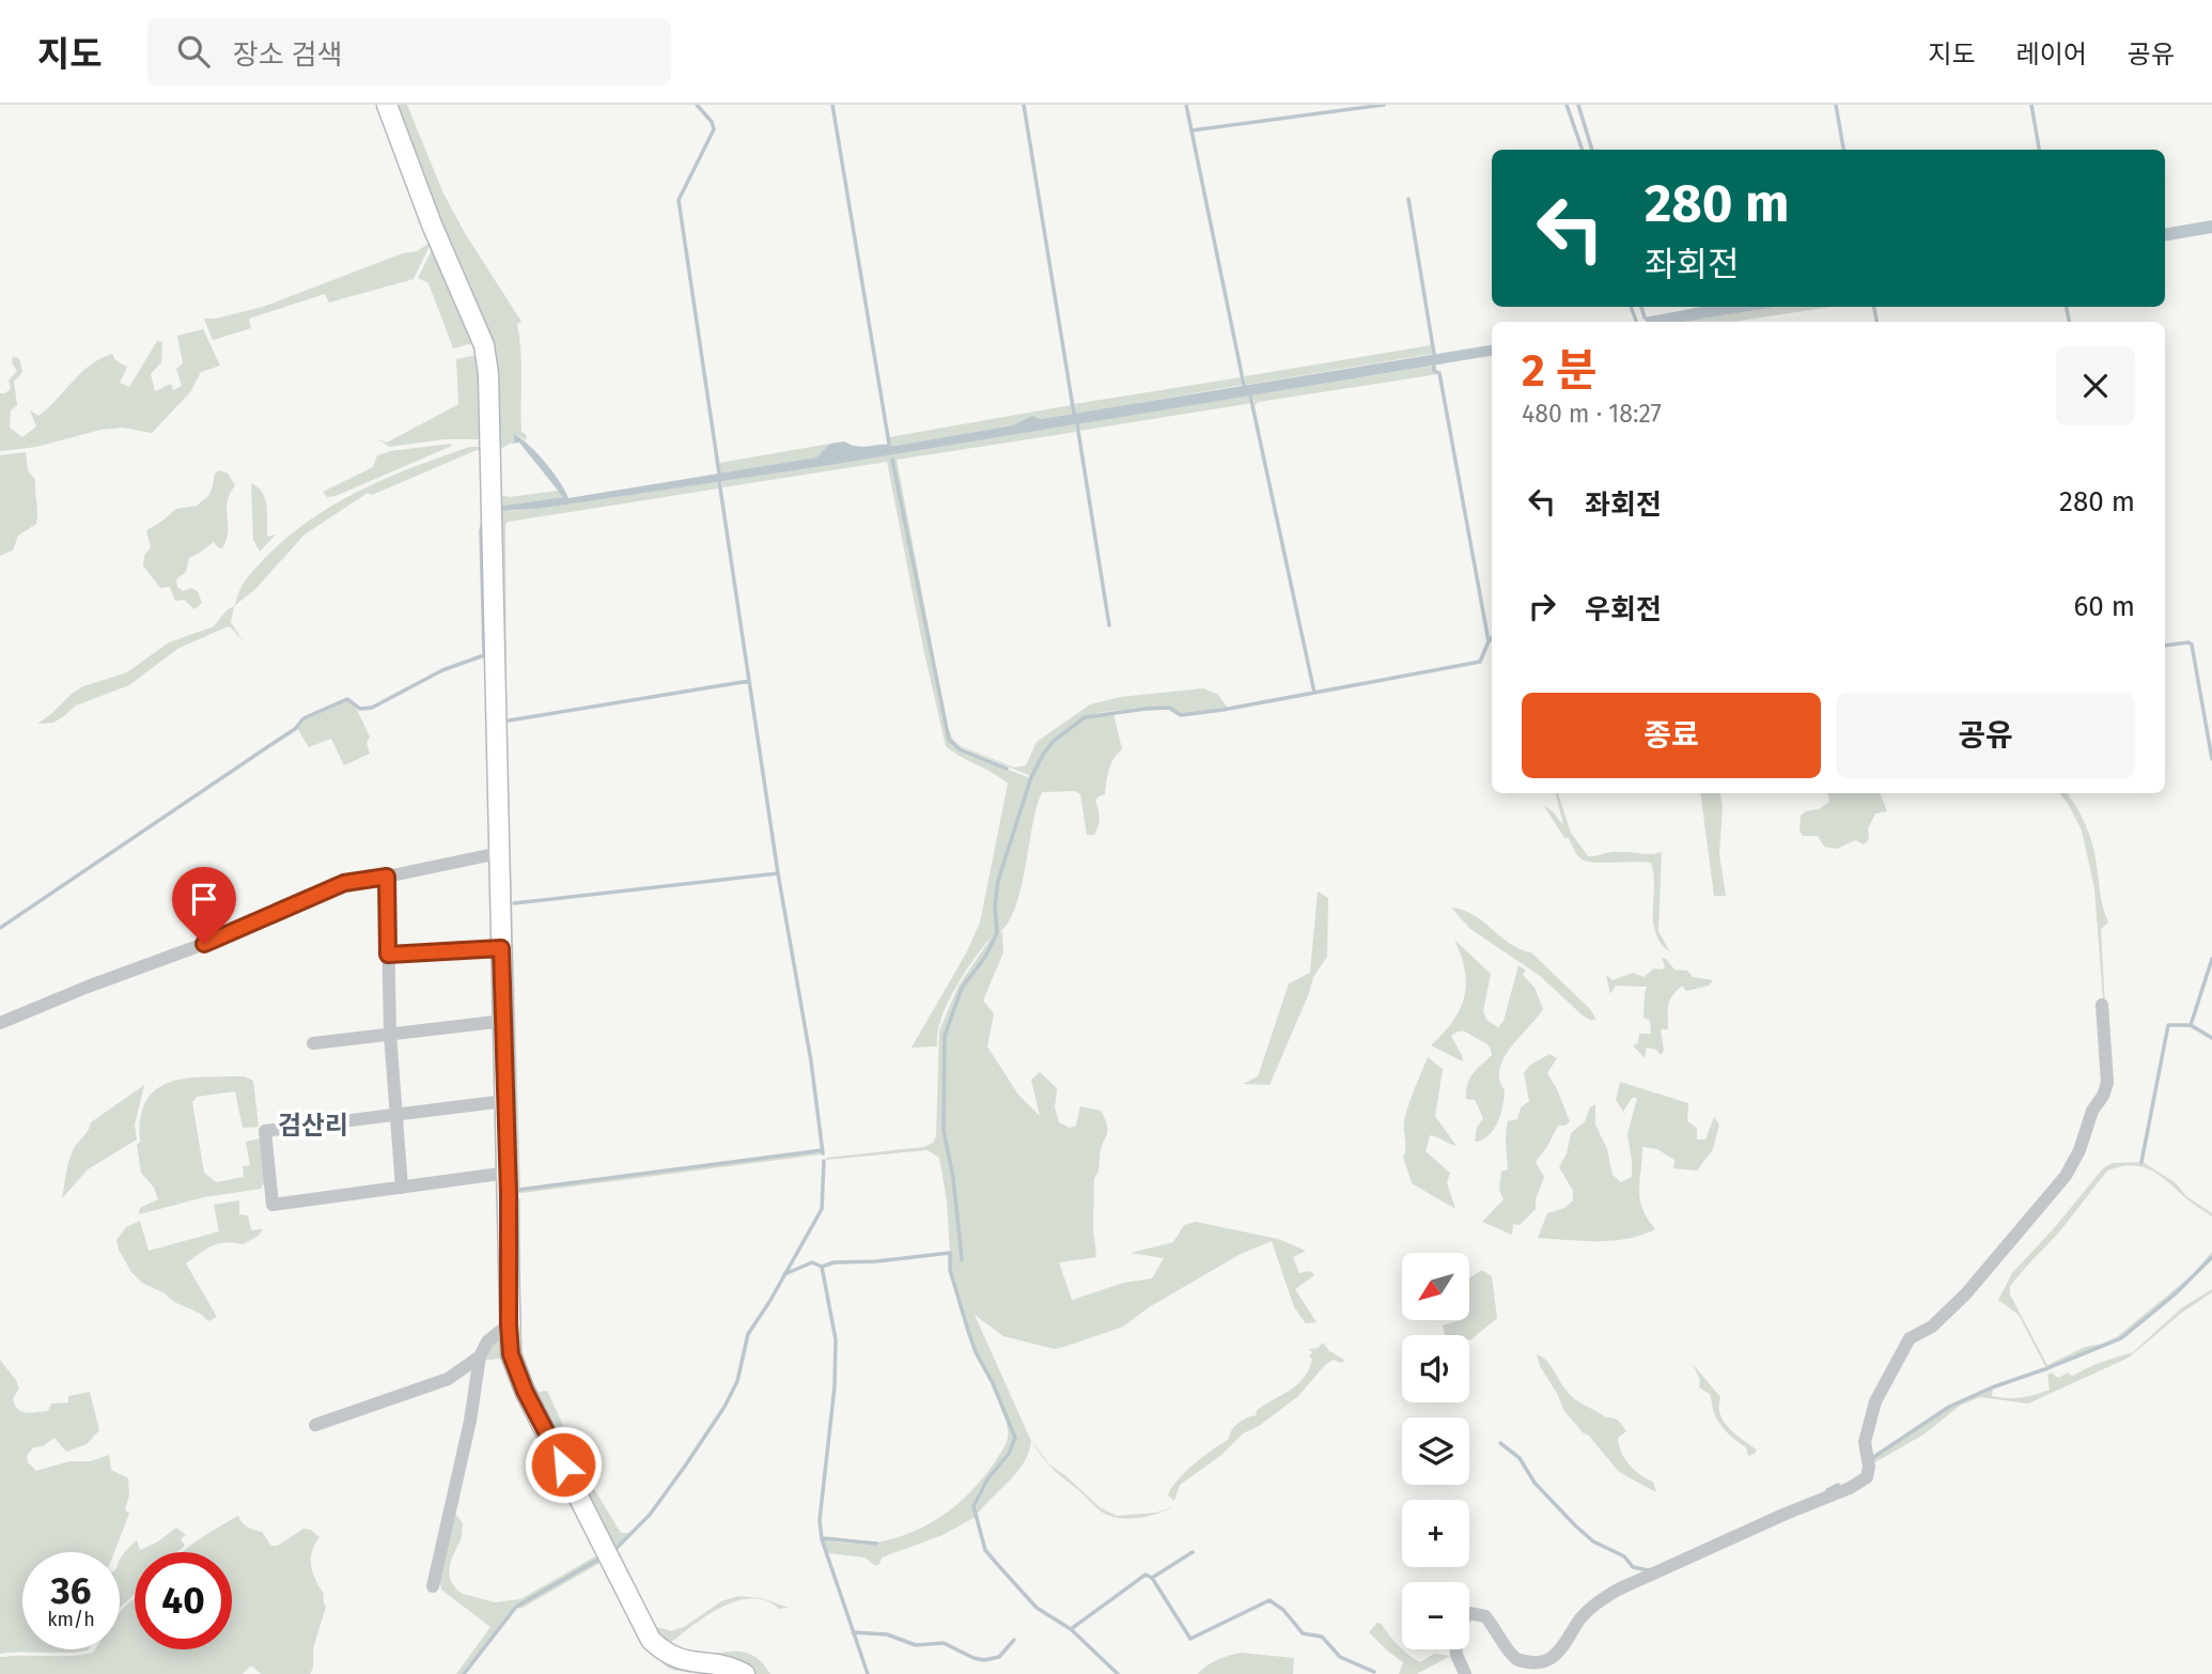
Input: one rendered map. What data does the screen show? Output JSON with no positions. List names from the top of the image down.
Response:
{
  "districts": ["검산리"],
  "north": "bottom left",
  "page": {
    "header": "지도",
    "search": "장소 검색",
    "nav": ["지도", "레이어", "공유"],
    "turn": ["280 m", "좌회전"],
    "heading": ["2 분", "480 m · 18:27"],
    "list": [
      {
        "name": "좌회전",
        "value": "280 m"
      },
      {
        "name": "우회전",
        "value": "60 m"
      }
    ],
    "buttons": ["종료", "공유"],
    "map_buttons": ["+", "−"],
    "speed": "36 km/h",
    "limit": "40"
  }
}
